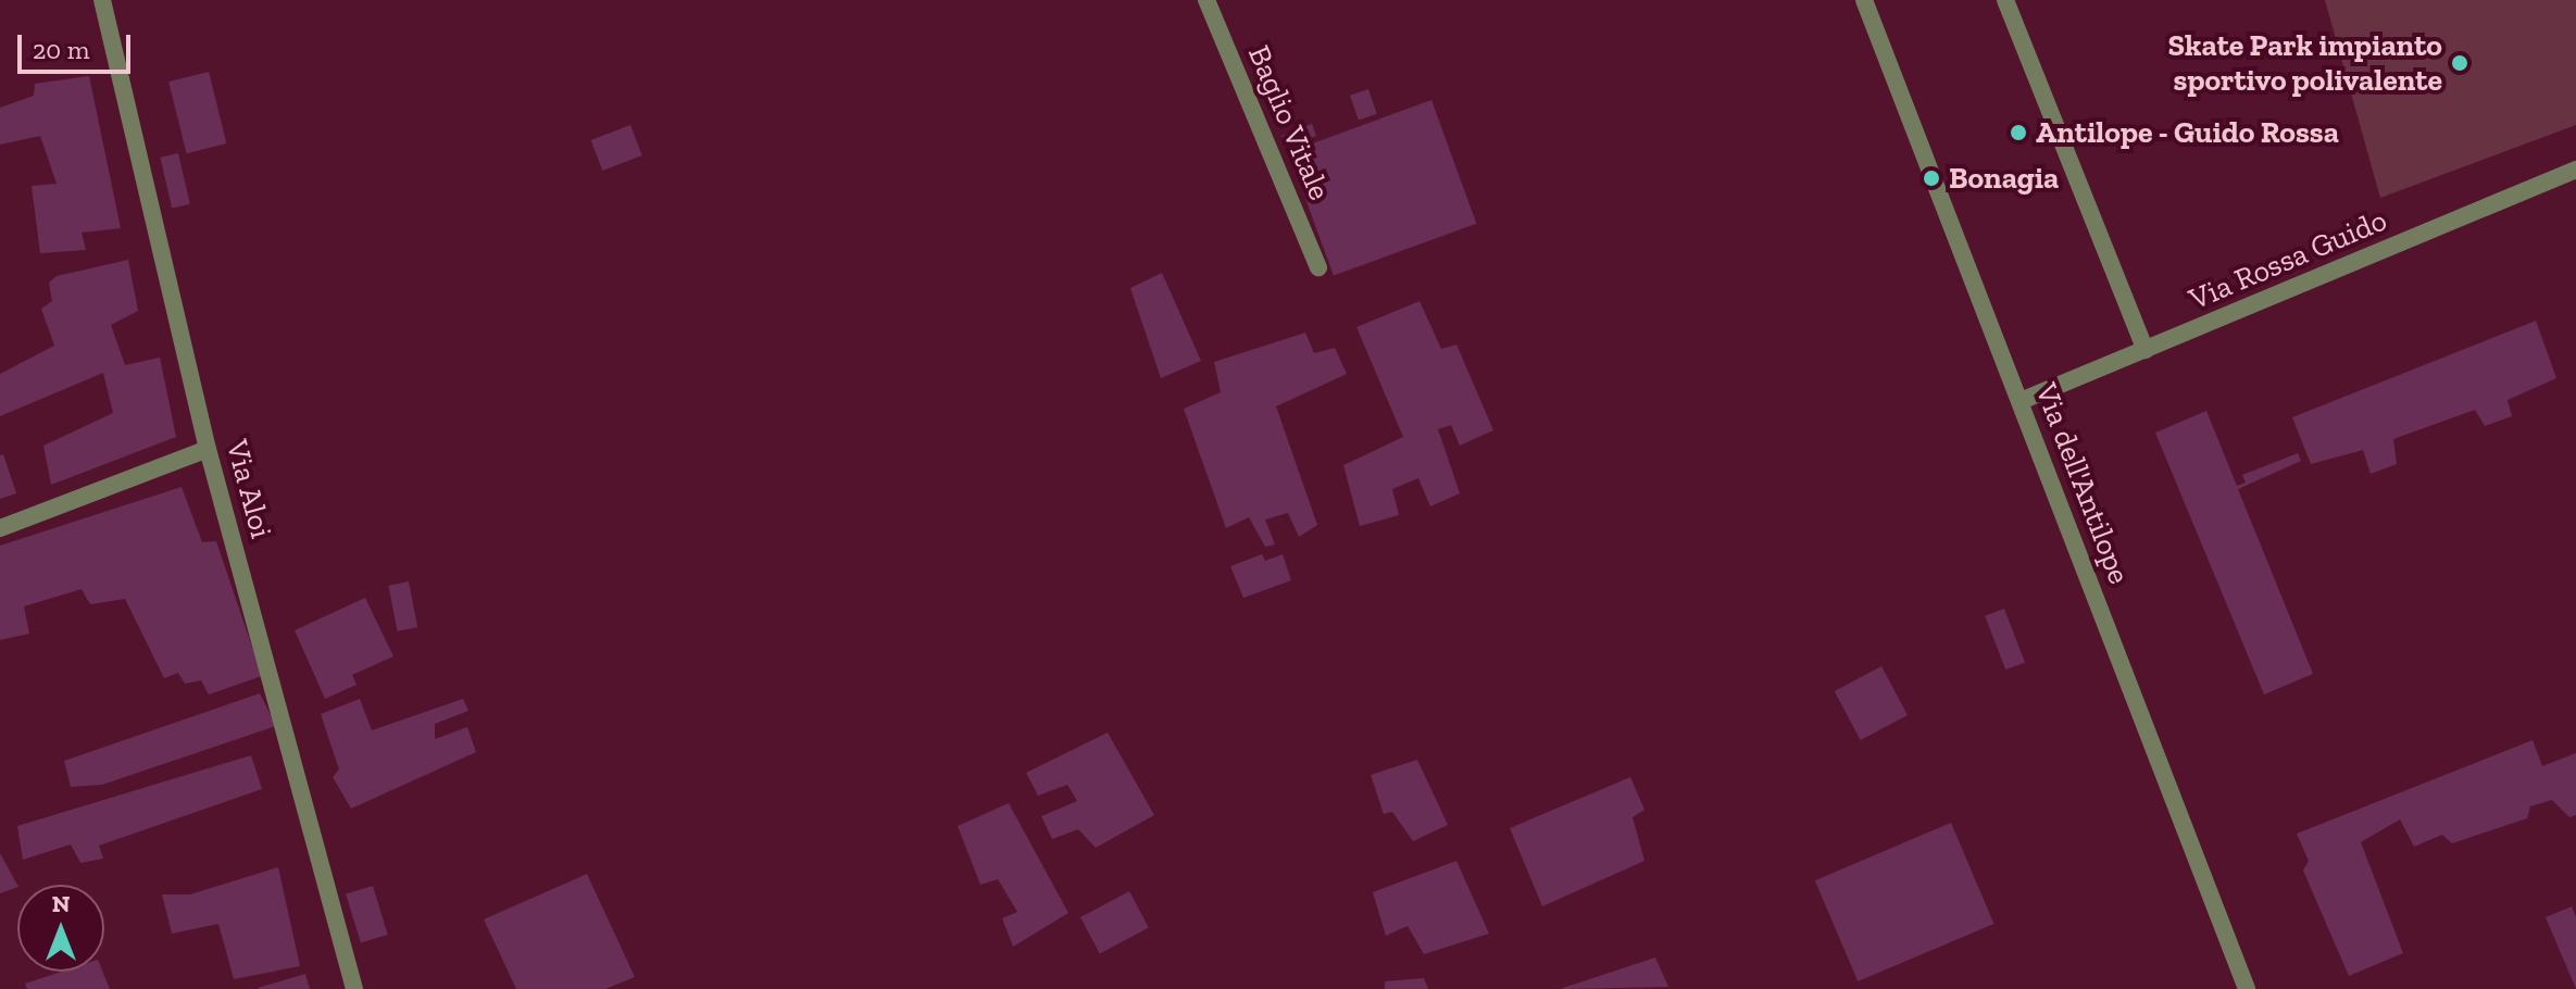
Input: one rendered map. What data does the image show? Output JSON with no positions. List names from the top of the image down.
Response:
{
  "streets": {
    "street": [
      "Baglio Vitale",
      "Via Rossa Guido",
      "Via dell'Antilope",
      "Via Aloi"
    ]
  },
  "crossings": [
    ["Via Rossa Guido", "Via dell'Antilope"]
  ],
  "places": ["Skate Park impianto sportivo polivalente", "Antilope - Guido Rossa", "Bonagia"],
  "scale_bar": "20 m",
  "north": "top"
}
